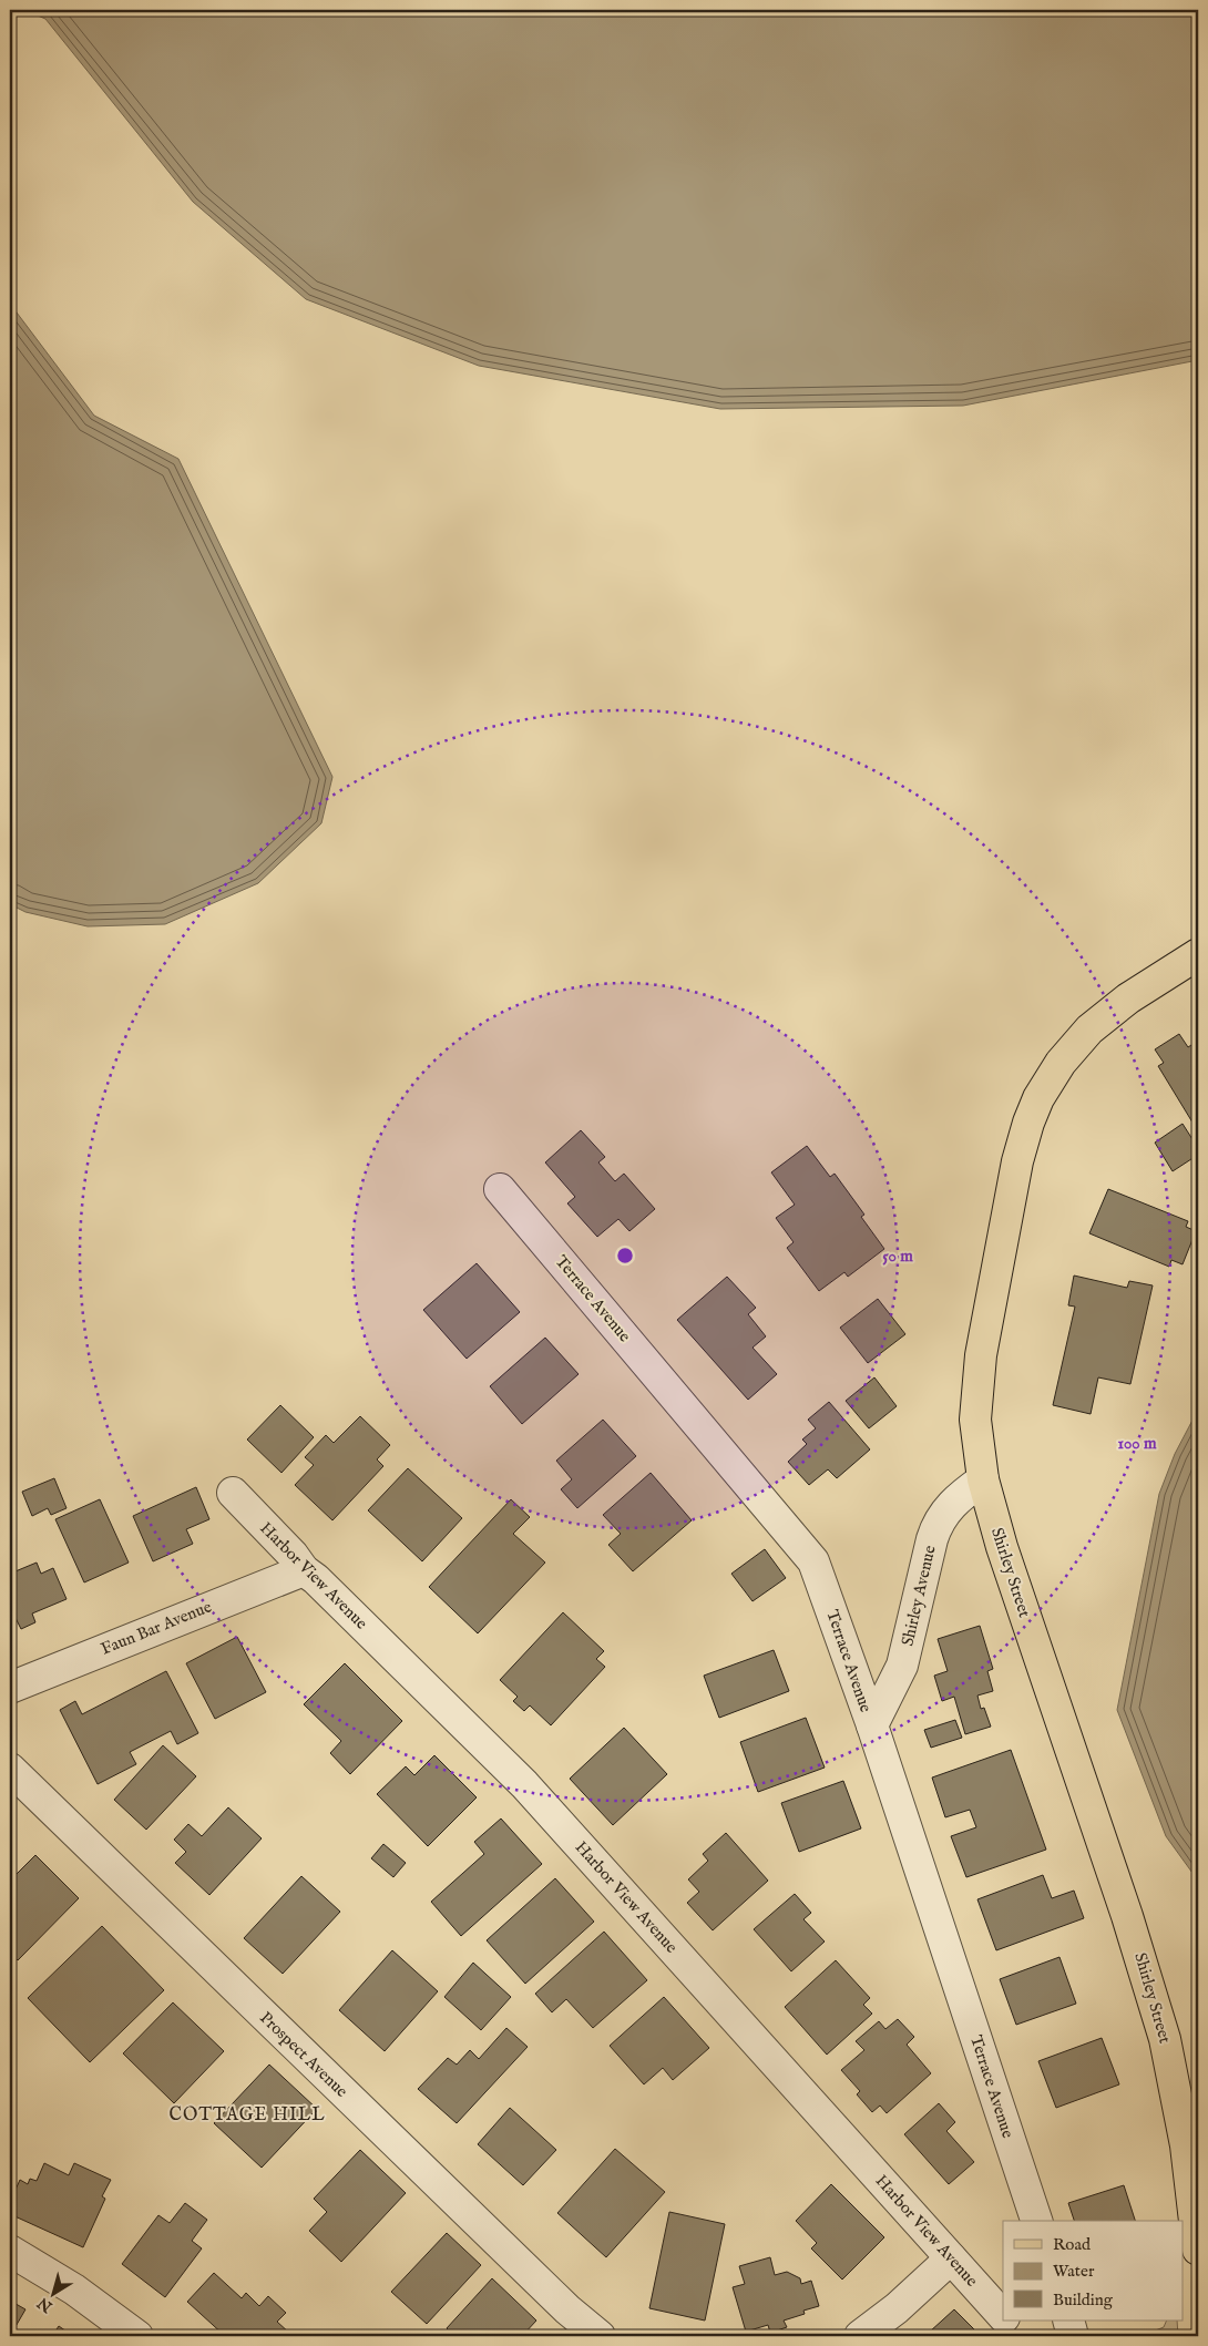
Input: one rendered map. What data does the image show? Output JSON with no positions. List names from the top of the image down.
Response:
{
  "streets": {
    "main road": ["Shirley Street"],
    "street": [
      "Terrace Avenue",
      "Harbor View Avenue",
      "Shirley Avenue",
      "Faun Bar Avenue",
      "Prospect Avenue"
    ]
  },
  "crossings": [
    ["Terrace Avenue", "Shirley Avenue"],
    ["Shirley Street", "Shirley Avenue"],
    ["Harbor View Avenue", "Faun Bar Avenue"]
  ],
  "districts": ["COTTAGE HILL"],
  "legend": ["Road", "Water", "Building"],
  "north": "bottom left",
  "rings": ["50 m", "100 m"]
}
